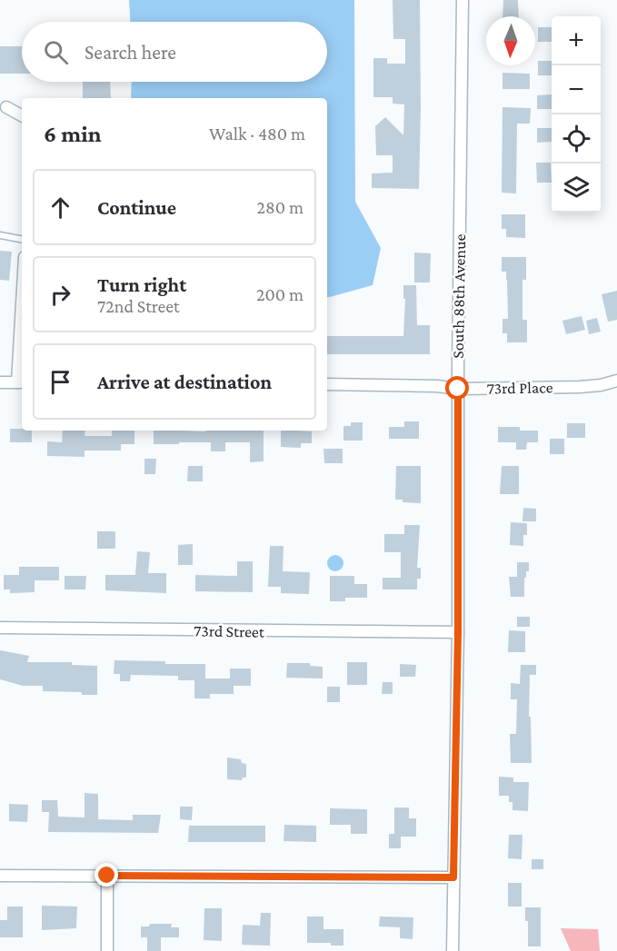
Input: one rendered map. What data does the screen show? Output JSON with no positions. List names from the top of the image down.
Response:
{
  "streets": {
    "street": ["South 88th Avenue", "73rd Place", "73rd Street"]
  },
  "crossings": [
    ["South 88th Avenue", "73rd Place"],
    ["South 88th Avenue", "73rd Street"]
  ],
  "north": "bottom",
  "page": {
    "map_buttons": ["+", "−"],
    "search": "Search here",
    "heading": ["6 min", "Walk · 480 m"],
    "list": [
      ["Continue", "280 m"],
      ["Turn right", "72nd Street", "200 m"],
      "Arrive at destination"
    ]
  }
}
